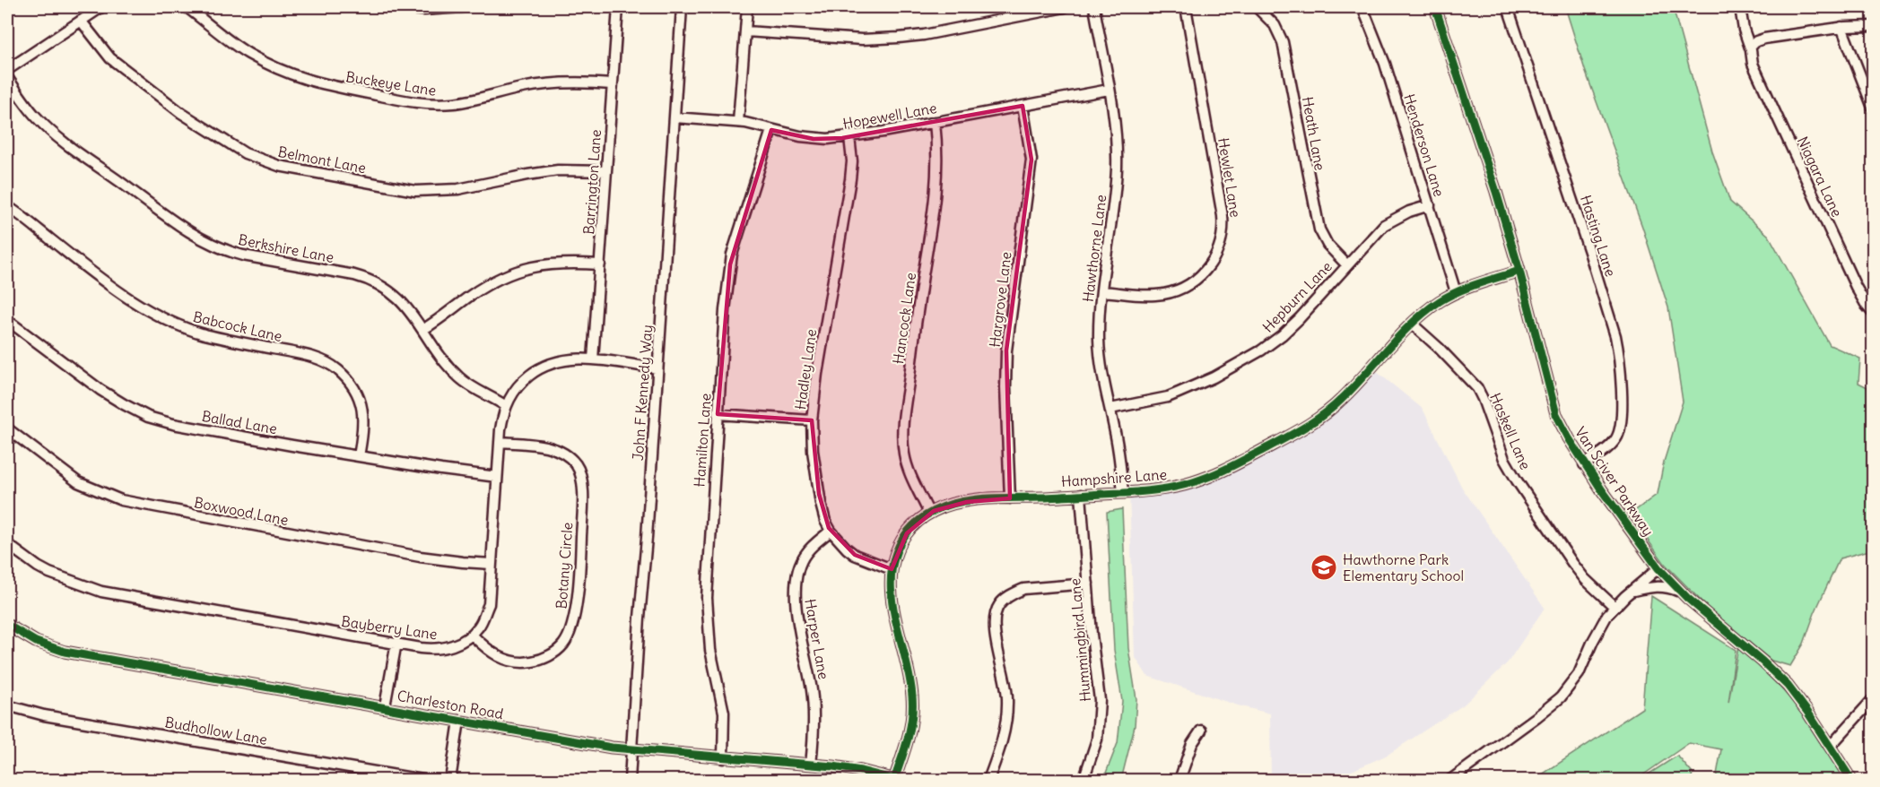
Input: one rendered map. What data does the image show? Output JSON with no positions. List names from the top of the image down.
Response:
{
  "streets": {
    "street": [
      "Buckeye Lane",
      "Hopewell Lane",
      "Heath Lane",
      "Henderson Lane",
      "Belmont Lane",
      "Niagara Lane",
      "Hewlet Lane",
      "Barrington Lane",
      "Hasting Lane",
      "Berkshire Lane",
      "Hawthorne Lane",
      "Hepburn Lane",
      "Hargrove Lane",
      "Hancock Lane",
      "Babcock Lane",
      "Hadley Lane",
      "John F Kennedy Way",
      "Ballad Lane",
      "Haskell Lane",
      "Hamilton Lane",
      "Hampshire Lane",
      "Van Sciver Parkway",
      "Boxwood Lane",
      "Botany Circle",
      "Bayberry Lane",
      "Harper Lane",
      "Hummingbird Lane",
      "Charleston Road",
      "Budhollow Lane"
    ]
  },
  "crossings": [
    ["Buckeye Lane", "Barrington Lane"],
    ["Hopewell Lane", "Hawthorne Lane"],
    ["Hopewell Lane", "Hargrove Lane"],
    ["Hopewell Lane", "Hancock Lane"],
    ["Hopewell Lane", "Hadley Lane"],
    ["Hopewell Lane", "John F Kennedy Way"],
    ["Hopewell Lane", "Hamilton Lane"],
    ["Heath Lane", "Hepburn Lane"],
    ["Henderson Lane", "Hepburn Lane"],
    ["Henderson Lane", "Hampshire Lane"],
    ["Belmont Lane", "Barrington Lane"],
    ["Hewlet Lane", "Hawthorne Lane"],
    ["Hasting Lane", "Van Sciver Parkway"],
    ["Hawthorne Lane", "Hepburn Lane"],
    ["Hawthorne Lane", "Hampshire Lane"],
    ["Hargrove Lane", "Hampshire Lane"],
    ["Hancock Lane", "Hampshire Lane"],
    ["Babcock Lane", "Ballad Lane"],
    ["Hadley Lane", "Hampshire Lane"],
    ["Hadley Lane", "Harper Lane"],
    ["John F Kennedy Way", "Charleston Road"],
    ["Haskell Lane", "Hampshire Lane"],
    ["Hamilton Lane", "Charleston Road"],
    ["Hampshire Lane", "Van Sciver Parkway"],
    ["Hampshire Lane", "Hummingbird Lane"],
    ["Hampshire Lane", "Charleston Road"],
    ["Botany Circle", "Bayberry Lane"],
    ["Harper Lane", "Charleston Road"]
  ],
  "places": {
    "school or university": ["Hawthorne Park Elementary School"]
  }
}
